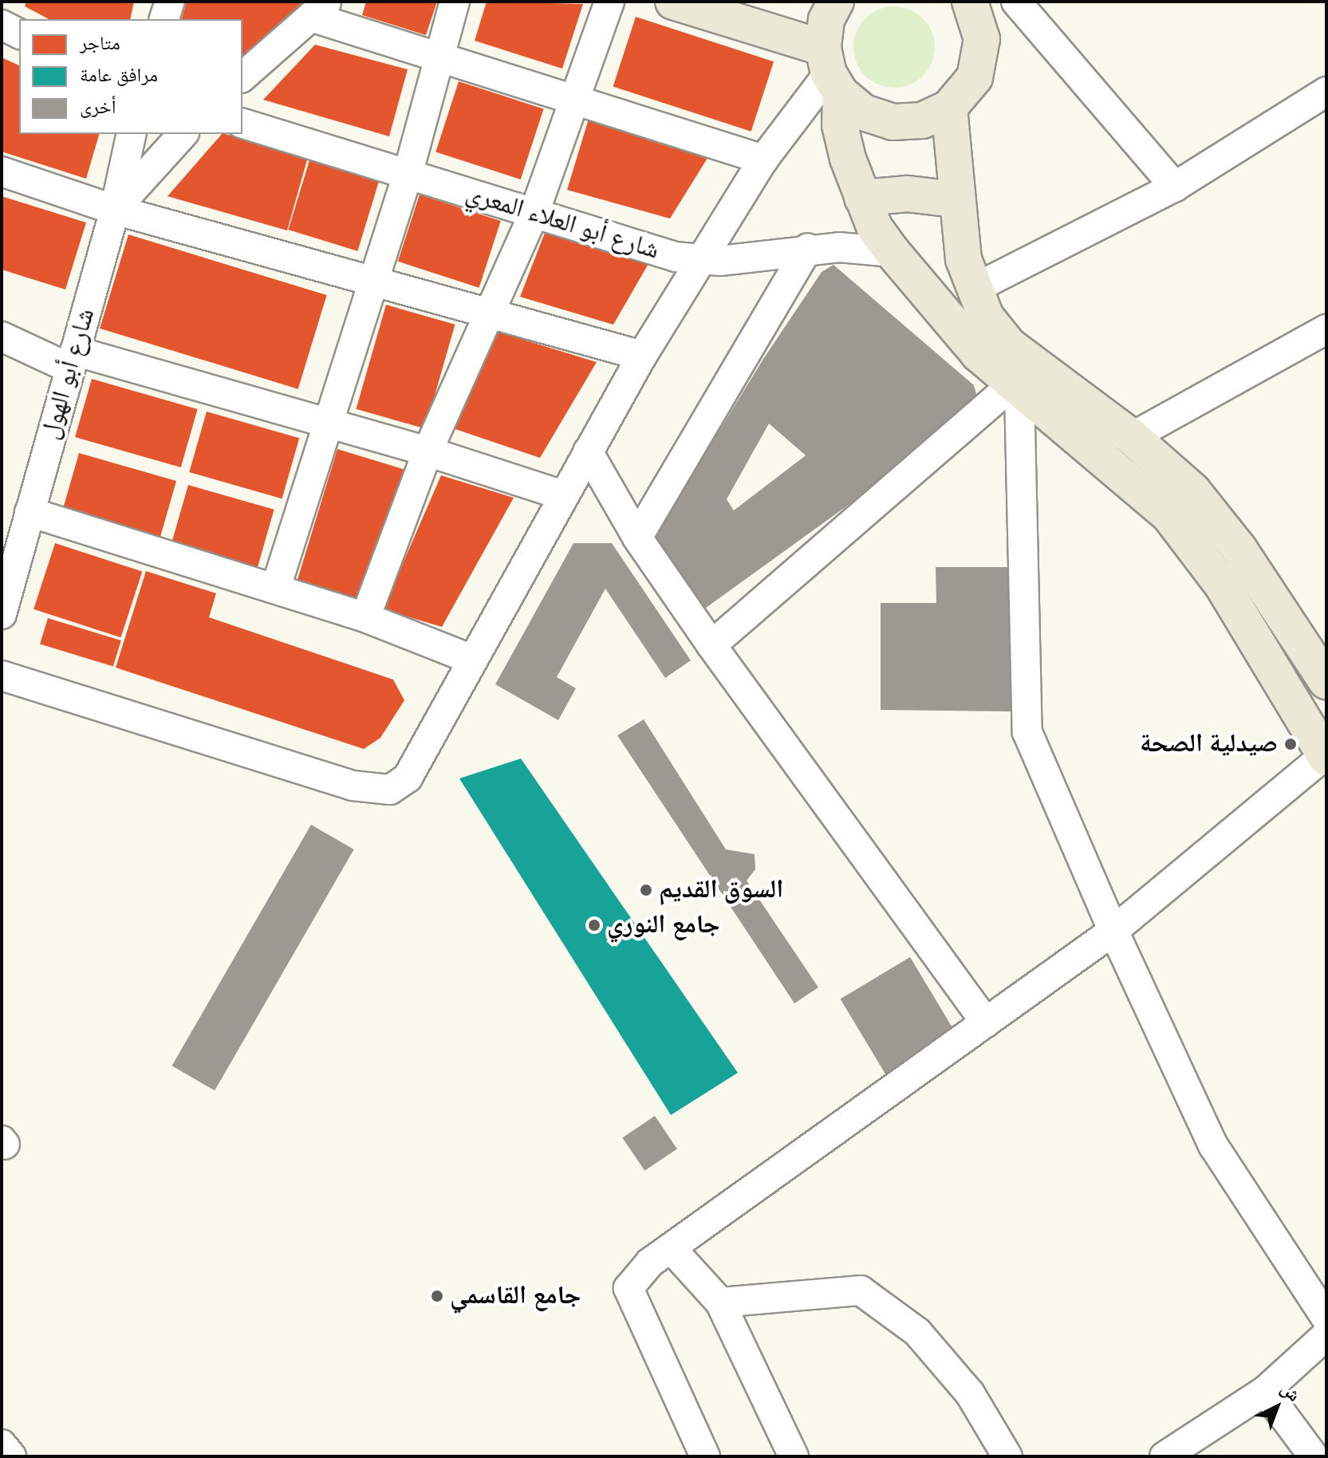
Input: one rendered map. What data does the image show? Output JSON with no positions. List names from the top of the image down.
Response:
{
  "streets": {
    "street": ["شارع أبو العلاء المعري", "شارع أبو الهول"]
  },
  "places": [
    "صيدلية الصحة",
    "السوق القديم",
    "جامع النوري",
    "جامع القاسمي"
  ],
  "legend": ["متاجر", "مرافق عامة", "أخرى"],
  "north": "top right"
}
